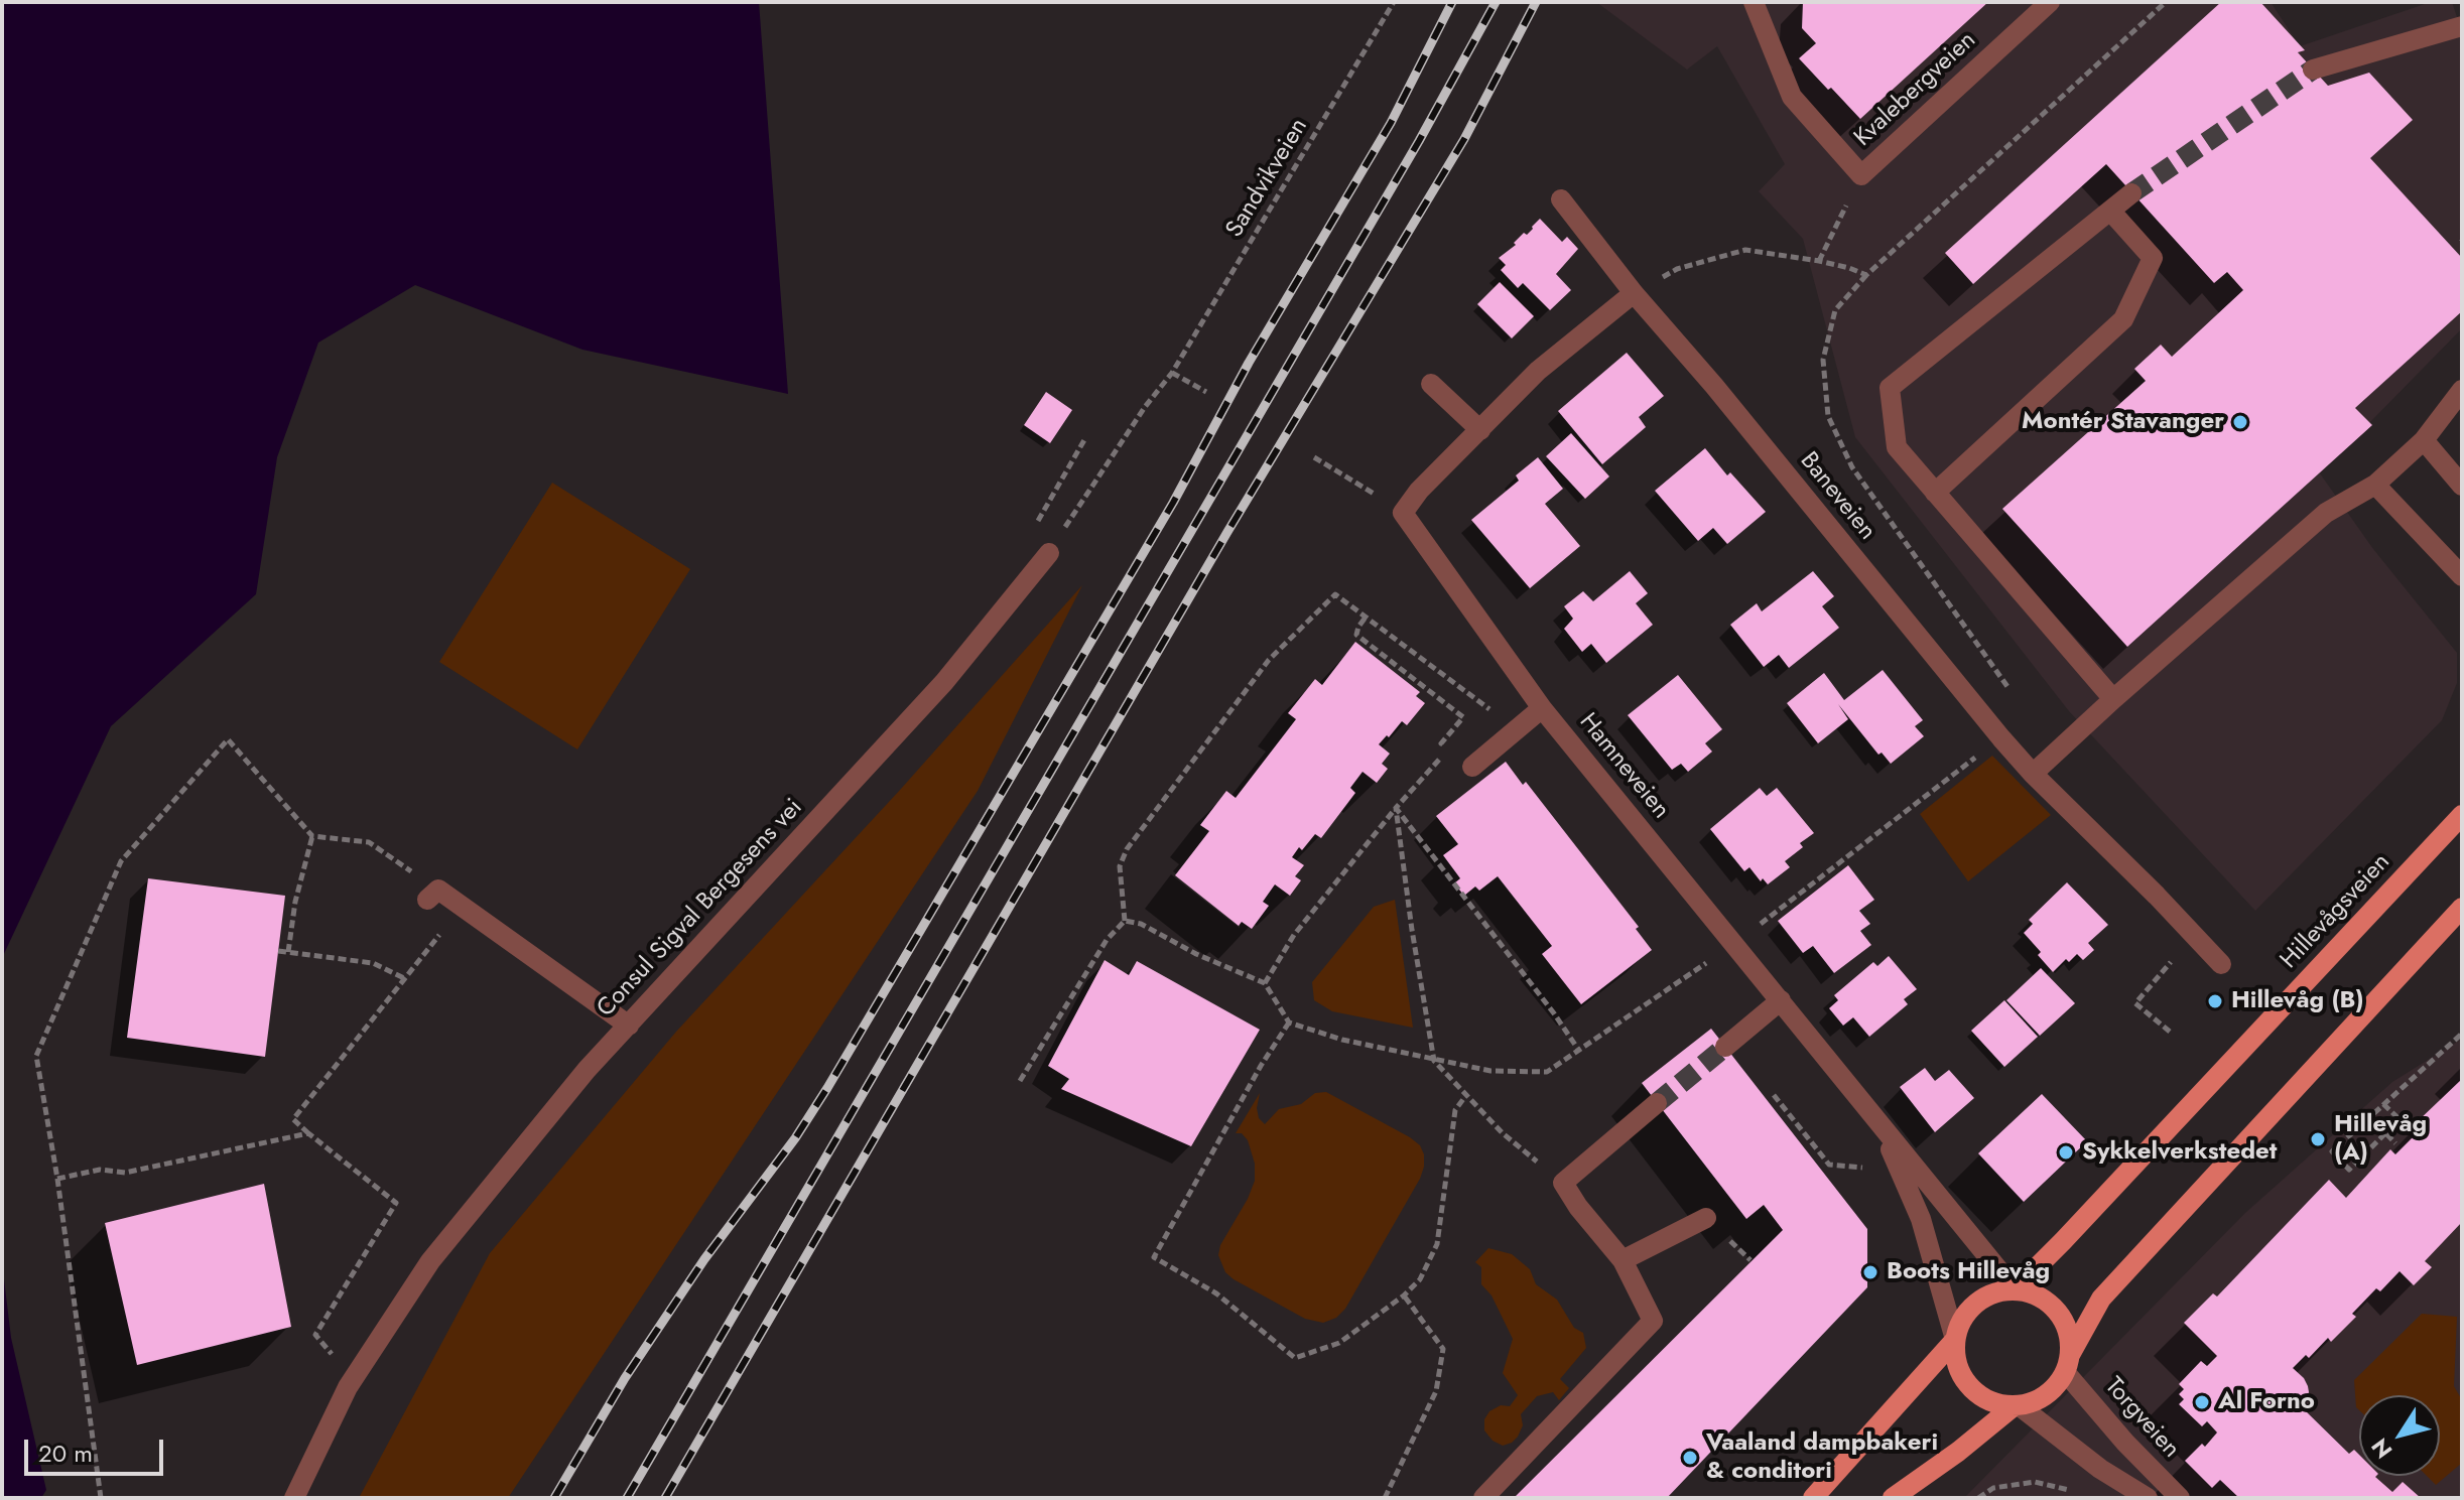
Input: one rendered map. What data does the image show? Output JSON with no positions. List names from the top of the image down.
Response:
{
  "streets": {
    "main road": ["Hillevågsveien"],
    "street": [
      "Kvalebergveien",
      "Baneveien",
      "Hamneveien",
      "Consul Sigval Bergesens vei",
      "Torgveien"
    ],
    "path": ["Sandvikveien"]
  },
  "crossings": [
    ["Hamneveien", "Hillevågsveien"],
    ["Hamneveien", "Torgveien"],
    ["Hillevågsveien", "Torgveien"]
  ],
  "places": [
    "Montér Stavanger",
    "Hillevåg (B)",
    "Hillevåg (A)",
    "Sykkelverkstedet",
    "Boots Hillevåg",
    "Al Forno",
    "Vaaland dampbakeri & conditori"
  ],
  "scale_bar": "20 m",
  "north": "bottom left"
}
